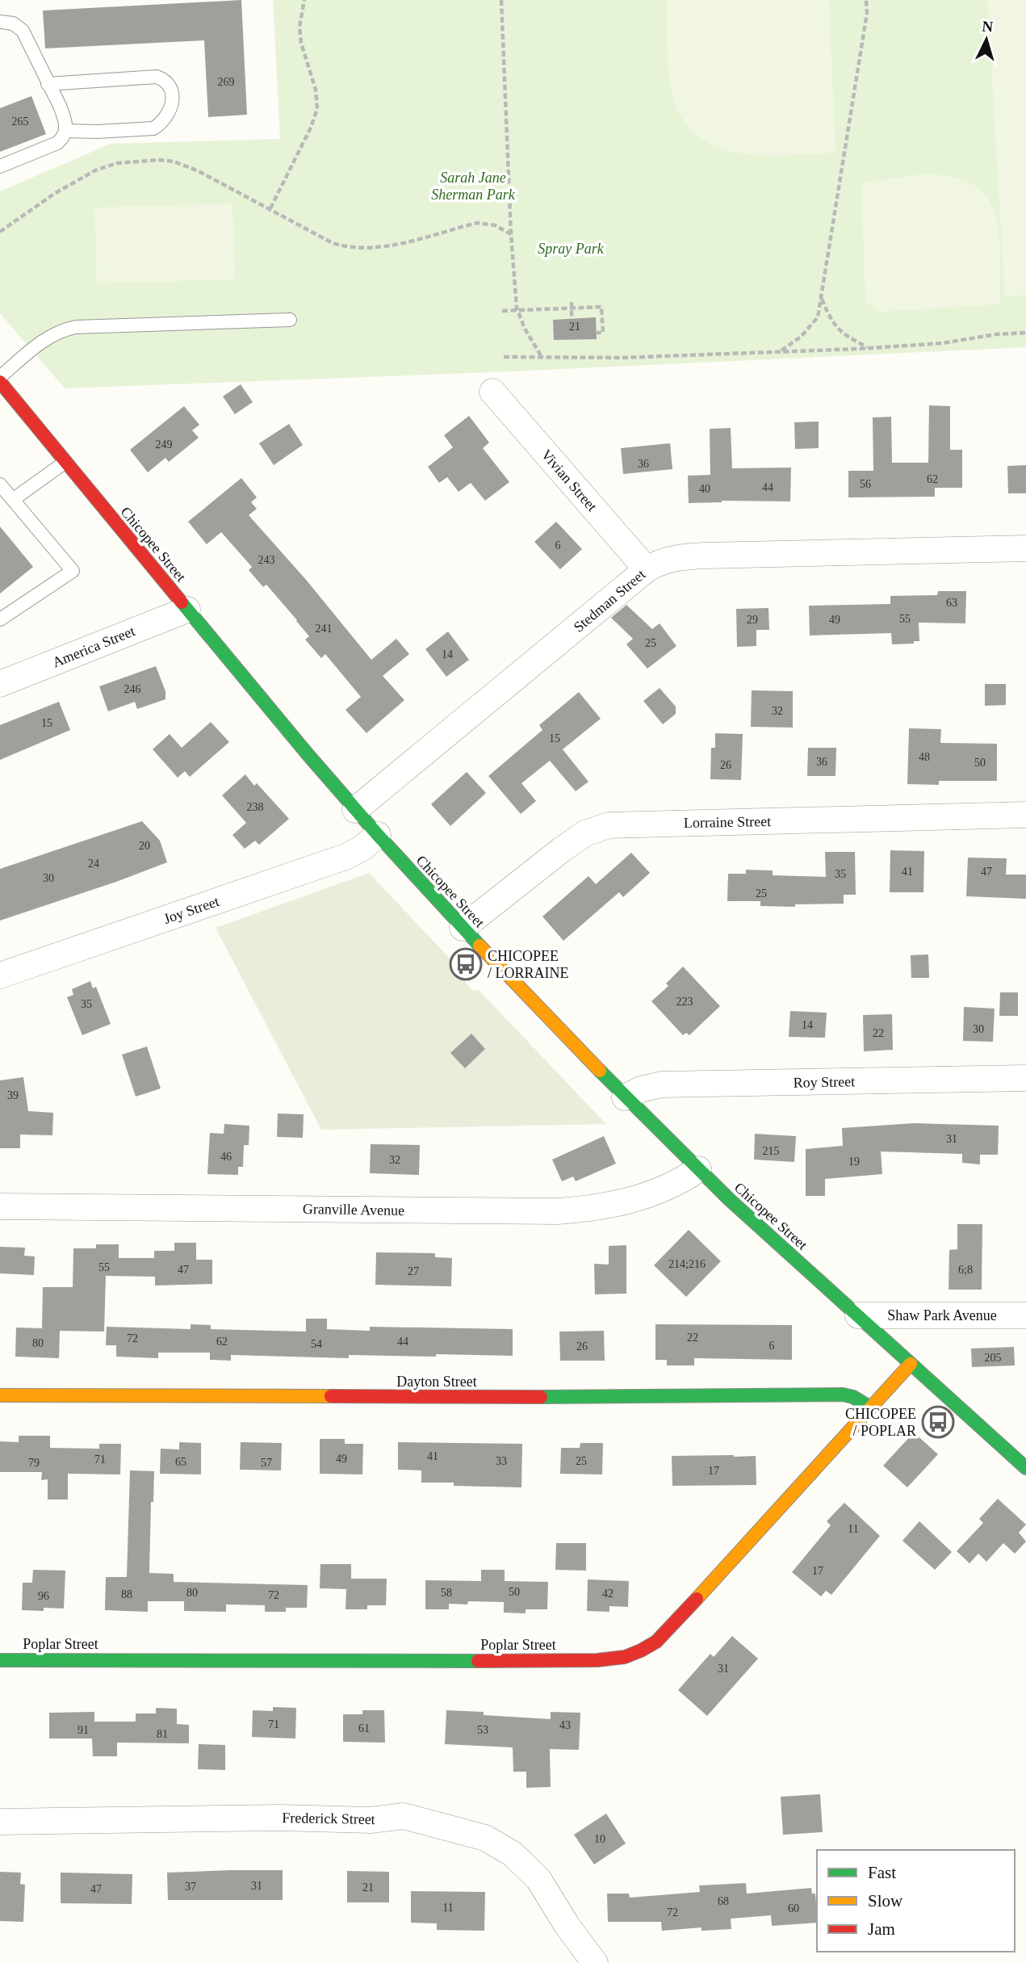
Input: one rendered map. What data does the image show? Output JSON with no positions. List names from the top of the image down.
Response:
{
  "streets": {
    "street": [
      "Vivian Street",
      "Chicopee Street",
      "Stedman Street",
      "America Street",
      "Lorraine Street",
      "Joy Street",
      "Roy Street",
      "Granville Avenue",
      "Shaw Park Avenue",
      "Dayton Street",
      "Poplar Street",
      "Frederick Street"
    ]
  },
  "crossings": [
    ["Vivian Street", "Stedman Street"],
    ["Chicopee Street", "Stedman Street"],
    ["Chicopee Street", "America Street"],
    ["Chicopee Street", "Lorraine Street"],
    ["Chicopee Street", "Joy Street"],
    ["Chicopee Street", "Roy Street"],
    ["Chicopee Street", "Granville Avenue"],
    ["Chicopee Street", "Shaw Park Avenue"],
    ["Chicopee Street", "Poplar Street"],
    ["Dayton Street", "Poplar Street"]
  ],
  "parks": ["Sarah Jane Sherman Park", "Spray Park"],
  "places": {
    "bus stop": ["CHICOPEE / LORRAINE", "CHICOPEE / POPLAR"]
  },
  "house_numbers": [
    "269",
    "265",
    "21",
    "249",
    "36",
    "62",
    "56",
    "44",
    "40",
    "6",
    "243",
    "63",
    "55",
    "29",
    "49",
    "241",
    "25",
    "14",
    "246",
    "32",
    "15",
    "15",
    "48",
    "36",
    "50",
    "26",
    "238",
    "20",
    "24",
    "41",
    "47",
    "35",
    "30",
    "25",
    "223",
    "35",
    "14",
    "30",
    "22",
    "39",
    "31",
    "215",
    "46",
    "32",
    "19",
    "214;216",
    "55",
    "47",
    "6;8",
    "27",
    "22",
    "72",
    "62",
    "44",
    "80",
    "54",
    "6",
    "26",
    "205",
    "41",
    "49",
    "71",
    "33",
    "25",
    "65",
    "79",
    "57",
    "17",
    "11",
    "17",
    "50",
    "80",
    "58",
    "42",
    "88",
    "72",
    "96",
    "31",
    "71",
    "43",
    "61",
    "91",
    "53",
    "81",
    "10",
    "31",
    "37",
    "21",
    "47",
    "68",
    "11",
    "60",
    "72"
  ],
  "legend": ["Fast", "Slow", "Jam"],
  "north": "top"
}
